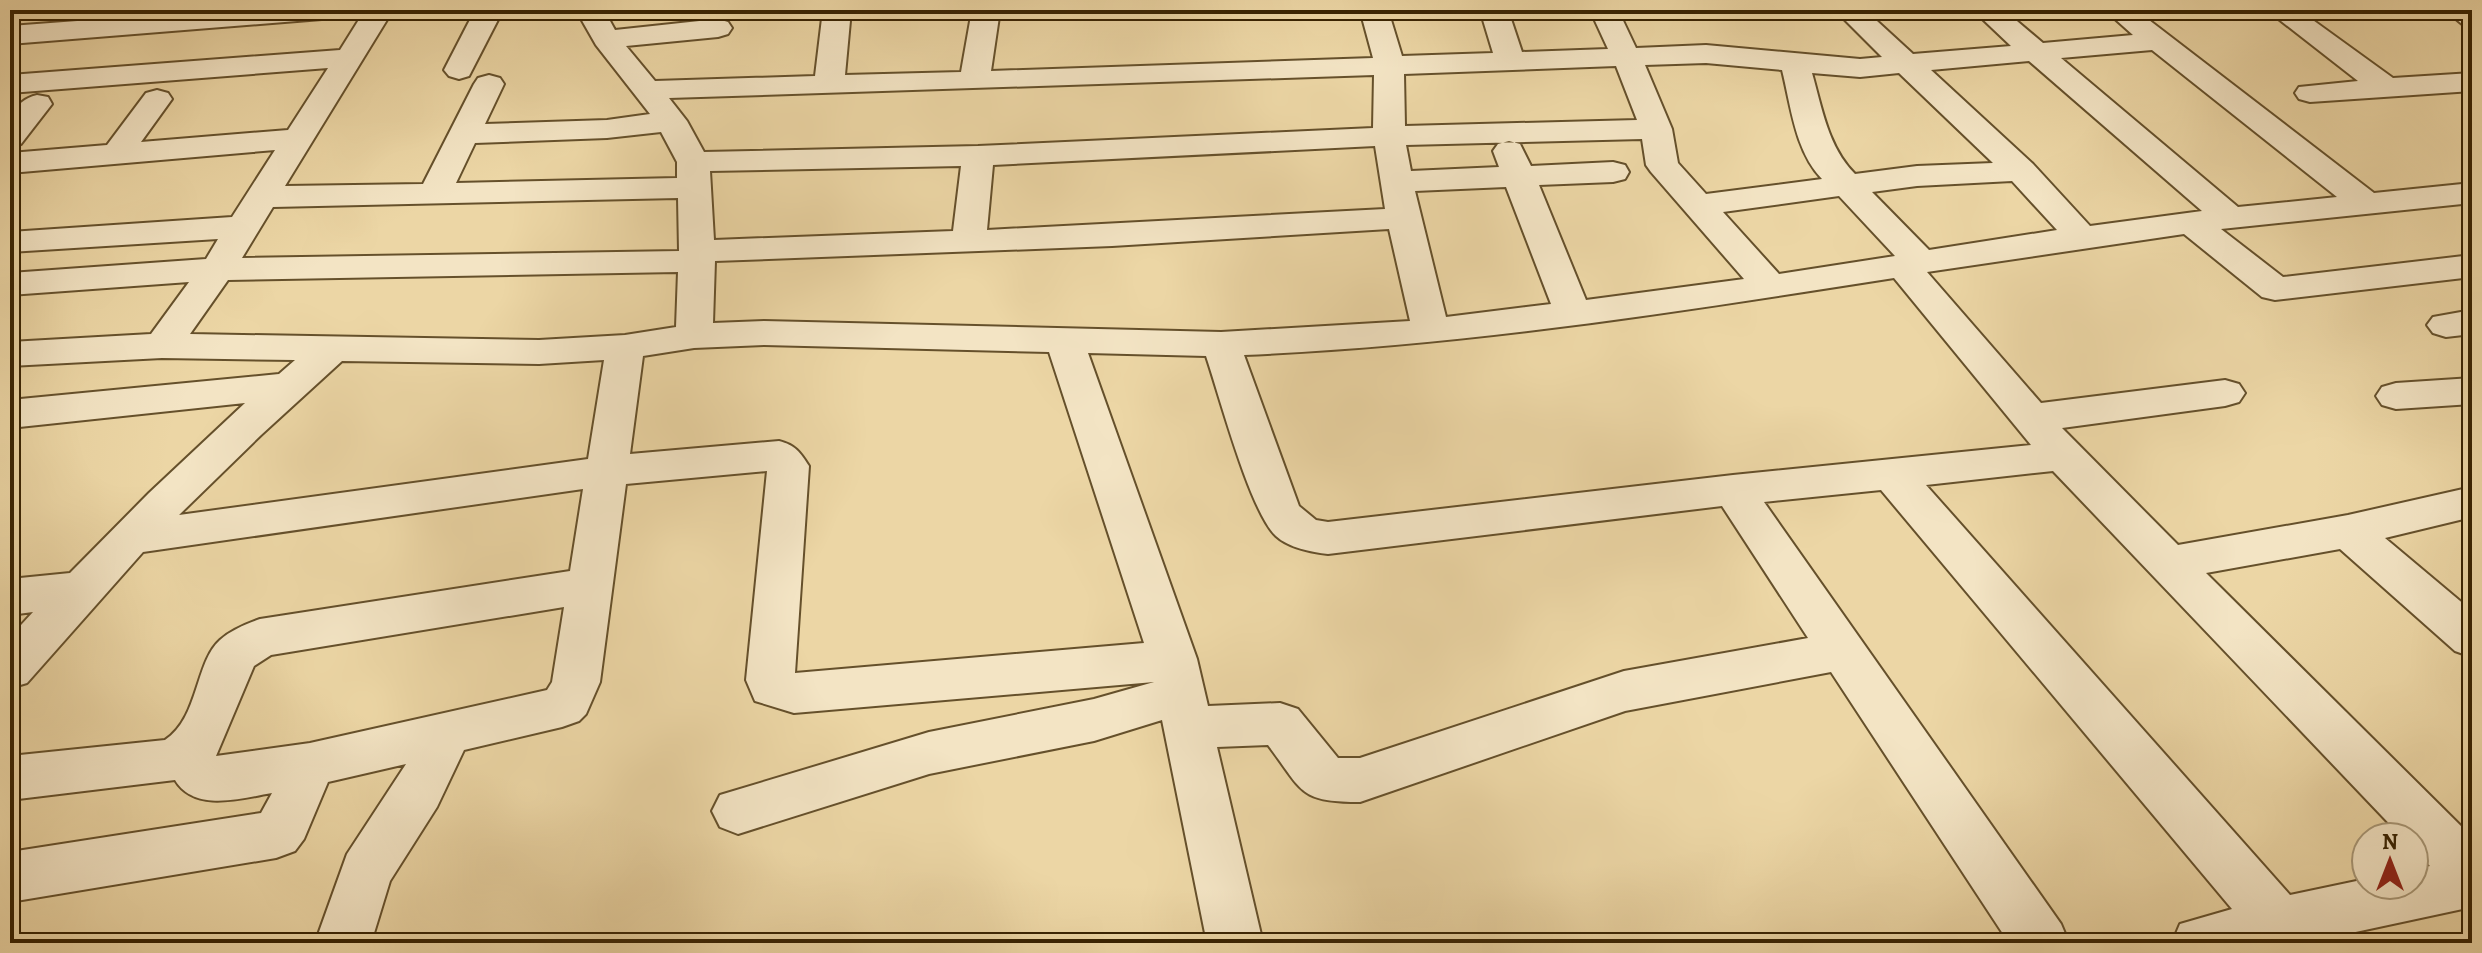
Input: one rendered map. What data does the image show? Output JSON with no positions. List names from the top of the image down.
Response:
{
  "north": "top"
}
